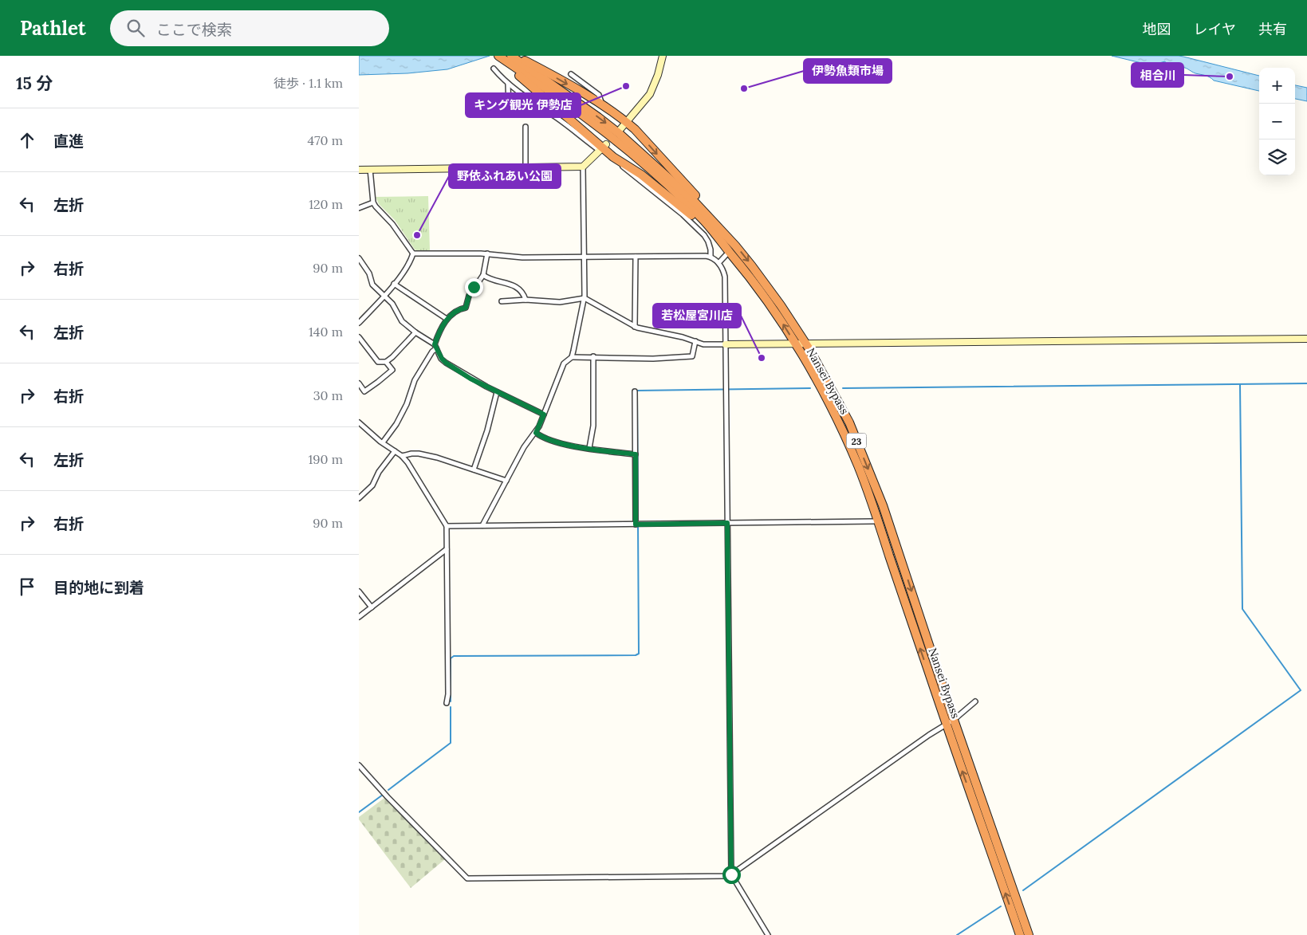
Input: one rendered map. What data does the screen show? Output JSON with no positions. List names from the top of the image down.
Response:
{
  "streets": {
    "highway": ["Nansei Bypass", "23"]
  },
  "places": [
    "相合川",
    "キング観光 伊勢店",
    "伊勢魚類市場",
    "野依ふれあい公園",
    "若松屋宮川店"
  ],
  "page": {
    "header": "Pathlet",
    "search": "ここで検索",
    "nav": ["地図", "レイヤ", "共有"],
    "heading": ["15 分", "徒歩 · 1.1 km"],
    "map_buttons": ["+", "−"],
    "list": [
      ["直進", "470 m"],
      ["左折", "120 m"],
      ["右折", "90 m"],
      ["左折", "140 m"],
      ["右折", "30 m"],
      ["左折", "190 m"],
      ["右折", "90 m"],
      "目的地に到着"
    ]
  }
}
